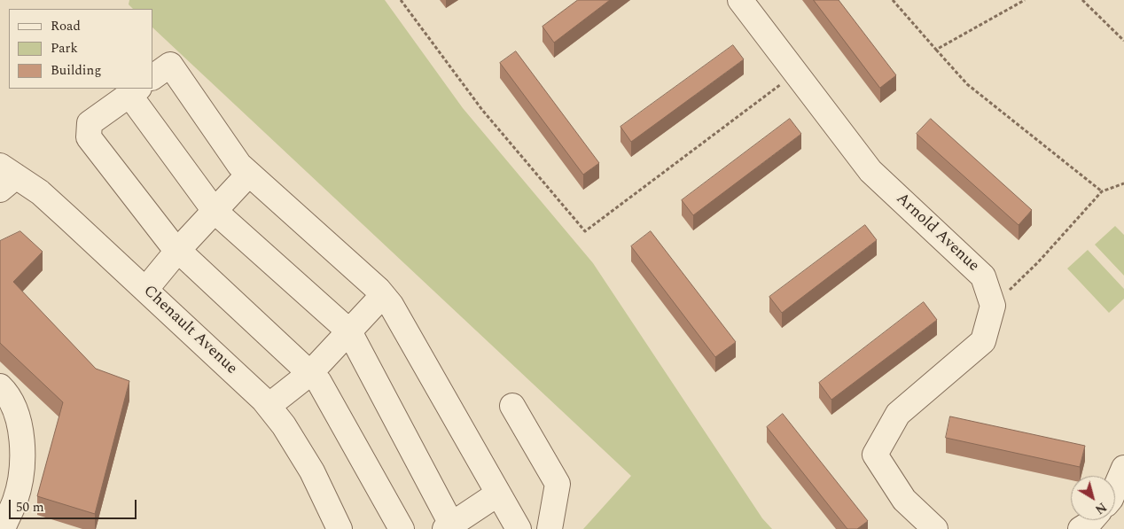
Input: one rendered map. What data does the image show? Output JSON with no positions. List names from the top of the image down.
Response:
{
  "streets": {
    "street": ["Arnold Avenue", "Chenault Avenue"]
  },
  "legend": ["Road", "Park", "Building"],
  "scale_bar": "50 m",
  "north": "bottom right"
}
